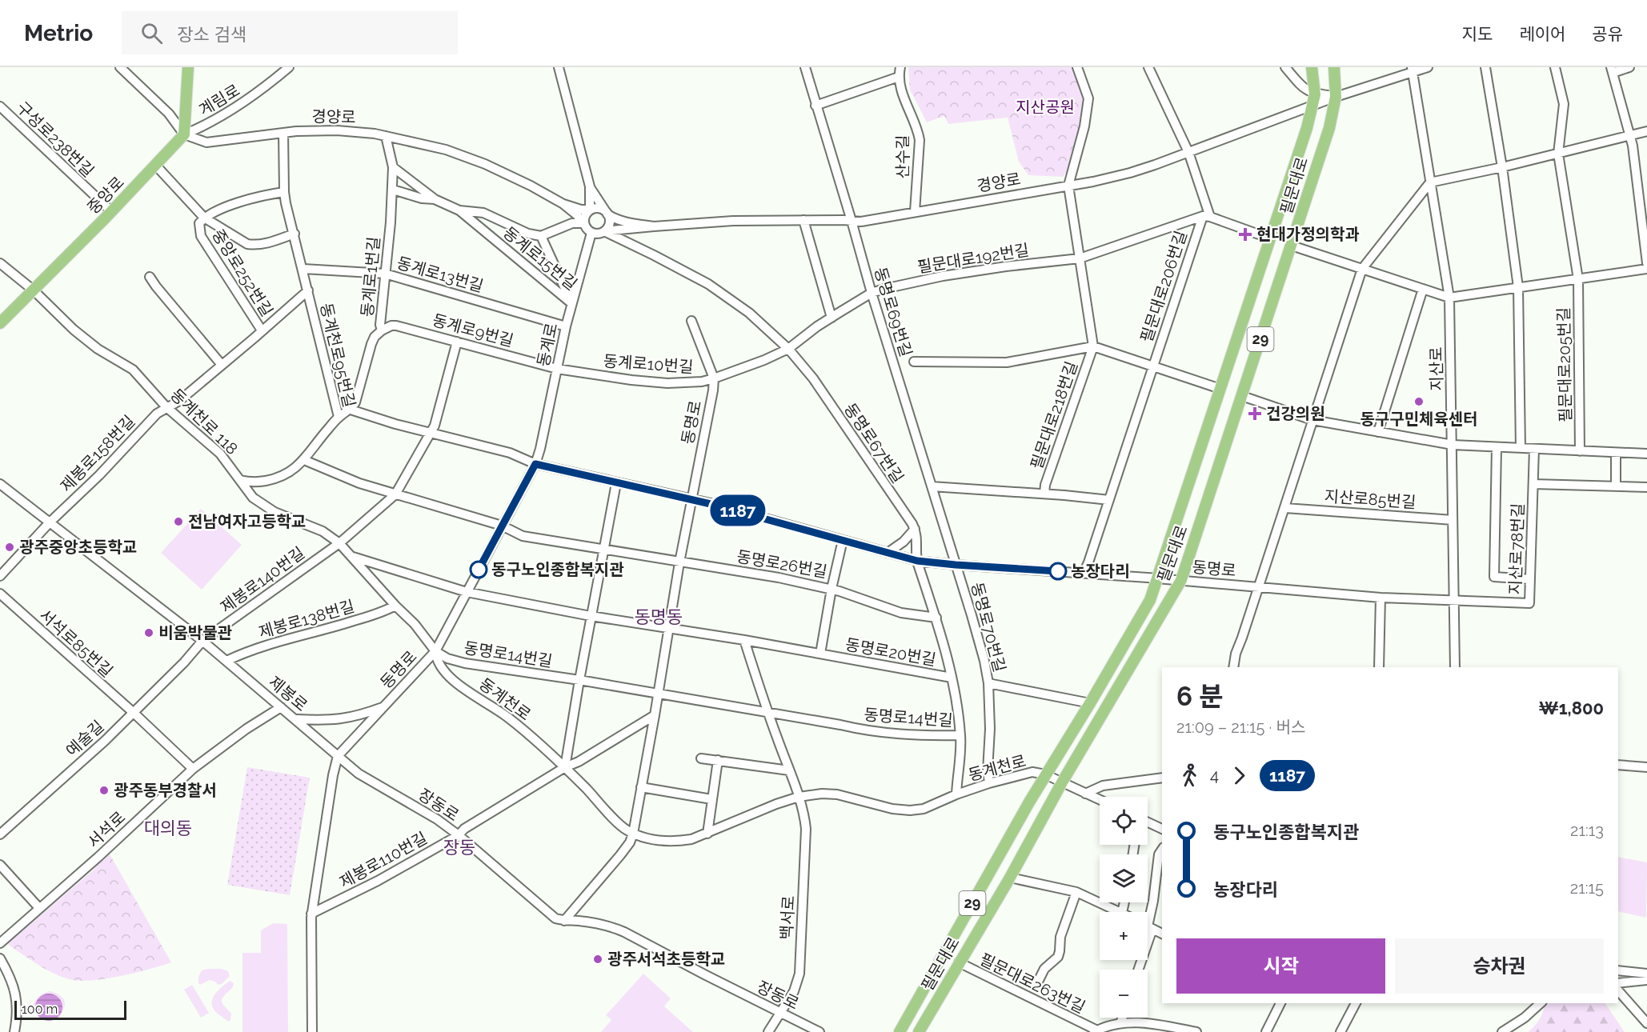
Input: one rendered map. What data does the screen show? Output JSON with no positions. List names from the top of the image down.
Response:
{
  "streets": {
    "main road": ["필문대로", "중앙로", "29"],
    "street": [
      "계림로",
      "경양로",
      "구성로238번길",
      "산수길",
      "동계로15번길",
      "필문대로192번길",
      "중앙로252번길",
      "동계로13번길",
      "동계로1번길",
      "필문대로206번길",
      "동명로69번길",
      "동계로9번길",
      "동계로",
      "동계천로95번길",
      "동계로10번길",
      "필문대로205번길",
      "지산로",
      "필문대로218번길",
      "동계천로 118",
      "동명로",
      "동명로67번길",
      "제봉로158번길",
      "지산로85번길",
      "지산로78번길",
      "동명로26번길",
      "제봉로140번길",
      "제봉로138번길",
      "동명로70번길",
      "서석로85번길",
      "동명로20번길",
      "동명로14번길",
      "제봉로",
      "동계천로",
      "예술길",
      "장동로",
      "서석로",
      "제봉로110번길",
      "백서로",
      "필문대로263번길"
    ]
  },
  "crossings": [
    ["계림로", "경양로"],
    ["계림로", "중앙로"],
    ["경양로", "산수길"],
    ["경양로", "필문대로"],
    ["경양로", "중앙로"],
    ["경양로", "동계로1번길"],
    ["경양로", "동명로69번길"],
    ["경양로", "동계로"],
    ["경양로", "동계천로95번길"],
    ["경양로", "지산로"],
    ["경양로", "동명로67번길"],
    ["구성로238번길", "중앙로"],
    ["필문대로", "필문대로206번길"],
    ["필문대로", "동명로"],
    ["필문대로", "동계천로"],
    ["필문대로", "필문대로263번길"],
    ["중앙로", "중앙로252번길"],
    ["중앙로", "동계천로 118"],
    ["동계로15번길", "동계로1번길"],
    ["동계로15번길", "동계로"],
    ["필문대로192번길", "필문대로206번길"],
    ["필문대로192번길", "동명로69번길"],
    ["중앙로252번길", "제봉로158번길"],
    ["동계로13번길", "동계로1번길"],
    ["동계로13번길", "동계로"],
    ["동계로13번길", "동계천로95번길"],
    ["동계로1번길", "동계로9번길"],
    ["필문대로206번길", "필문대로218번길"],
    ["동명로69번길", "필문대로218번길"],
    ["동명로69번길", "동명로"],
    ["동명로69번길", "동명로70번길"],
    ["동계로9번길", "동계로"],
    ["동계로9번길", "동계로10번길"],
    ["동계로", "동계로10번길"],
    ["동계로", "동명로"],
    ["동계로", "동명로67번길"],
    ["동계천로95번길", "동계천로 118"],
    ["동계천로95번길", "제봉로158번길"],
    ["동계천로95번길", "동명로26번길"],
    ["동계로10번길", "동명로"],
    ["동계로10번길", "동명로67번길"],
    ["지산로", "동명로"],
    ["지산로", "지산로85번길"],
    ["지산로", "지산로78번길"],
    ["동계천로 118", "동명로"],
    ["동계천로 118", "제봉로158번길"],
    ["동계천로 118", "제봉로140번길"],
    ["동계천로 118", "제봉로138번길"],
    ["동계천로 118", "동명로14번길"],
    ["동계천로 118", "동계천로"],
    ["동명로", "동명로67번길"],
    ["동명로", "지산로78번길"],
    ["동명로", "동명로26번길"],
    ["동명로", "동명로70번길"],
    ["동명로", "동명로20번길"],
    ["동명로", "동명로14번길"],
    ["동명로", "제봉로"],
    ["동명로", "동계천로"],
    ["동명로", "장동로"],
    ["제봉로158번길", "제봉로"],
    ["동명로26번길", "제봉로140번길"],
    ["동명로26번길", "동명로20번길"],
    ["제봉로140번길", "제봉로"],
    ["제봉로138번길", "제봉로"],
    ["동명로70번길", "동계천로"],
    ["서석로85번길", "예술길"],
    ["서석로85번길", "서석로"],
    ["동명로20번길", "동명로14번길"],
    ["동명로14번길", "동계천로"],
    ["제봉로", "장동로"],
    ["제봉로", "서석로"],
    ["동계천로", "제봉로110번길"],
    ["동계천로", "백서로"],
    ["장동로", "제봉로110번길"],
    ["장동로", "백서로"]
  ],
  "districts": ["동명동", "대의동", "장동"],
  "parks": ["지산공원"],
  "places": {
    "health": ["현대가정의학과", "건강의원"],
    "other": [
      "동구구민체육센터",
      "전남여자고등학교",
      "광주중앙초등학교",
      "동구노인종합복지관",
      "농장다리",
      "비움박물관",
      "광주동부경찰서",
      "광주서석초등학교"
    ]
  },
  "lines": ["bus line 1187"],
  "scale_bar": "100 m",
  "page": {
    "header": "Metrio",
    "search": "장소 검색",
    "nav": ["지도", "레이어", "공유"],
    "on_map": "1187",
    "heading": ["6 분", "21:09 – 21:15 · 버스", "₩1,800"],
    "legs": ["4", "1187"],
    "map_buttons": ["+", "−"],
    "list": [
      {
        "name": "동구노인종합복지관",
        "value": "21:13"
      },
      {
        "name": "농장다리",
        "value": "21:15"
      }
    ],
    "buttons": ["시작", "승차권"],
    "scale": "100 m"
  }
}
